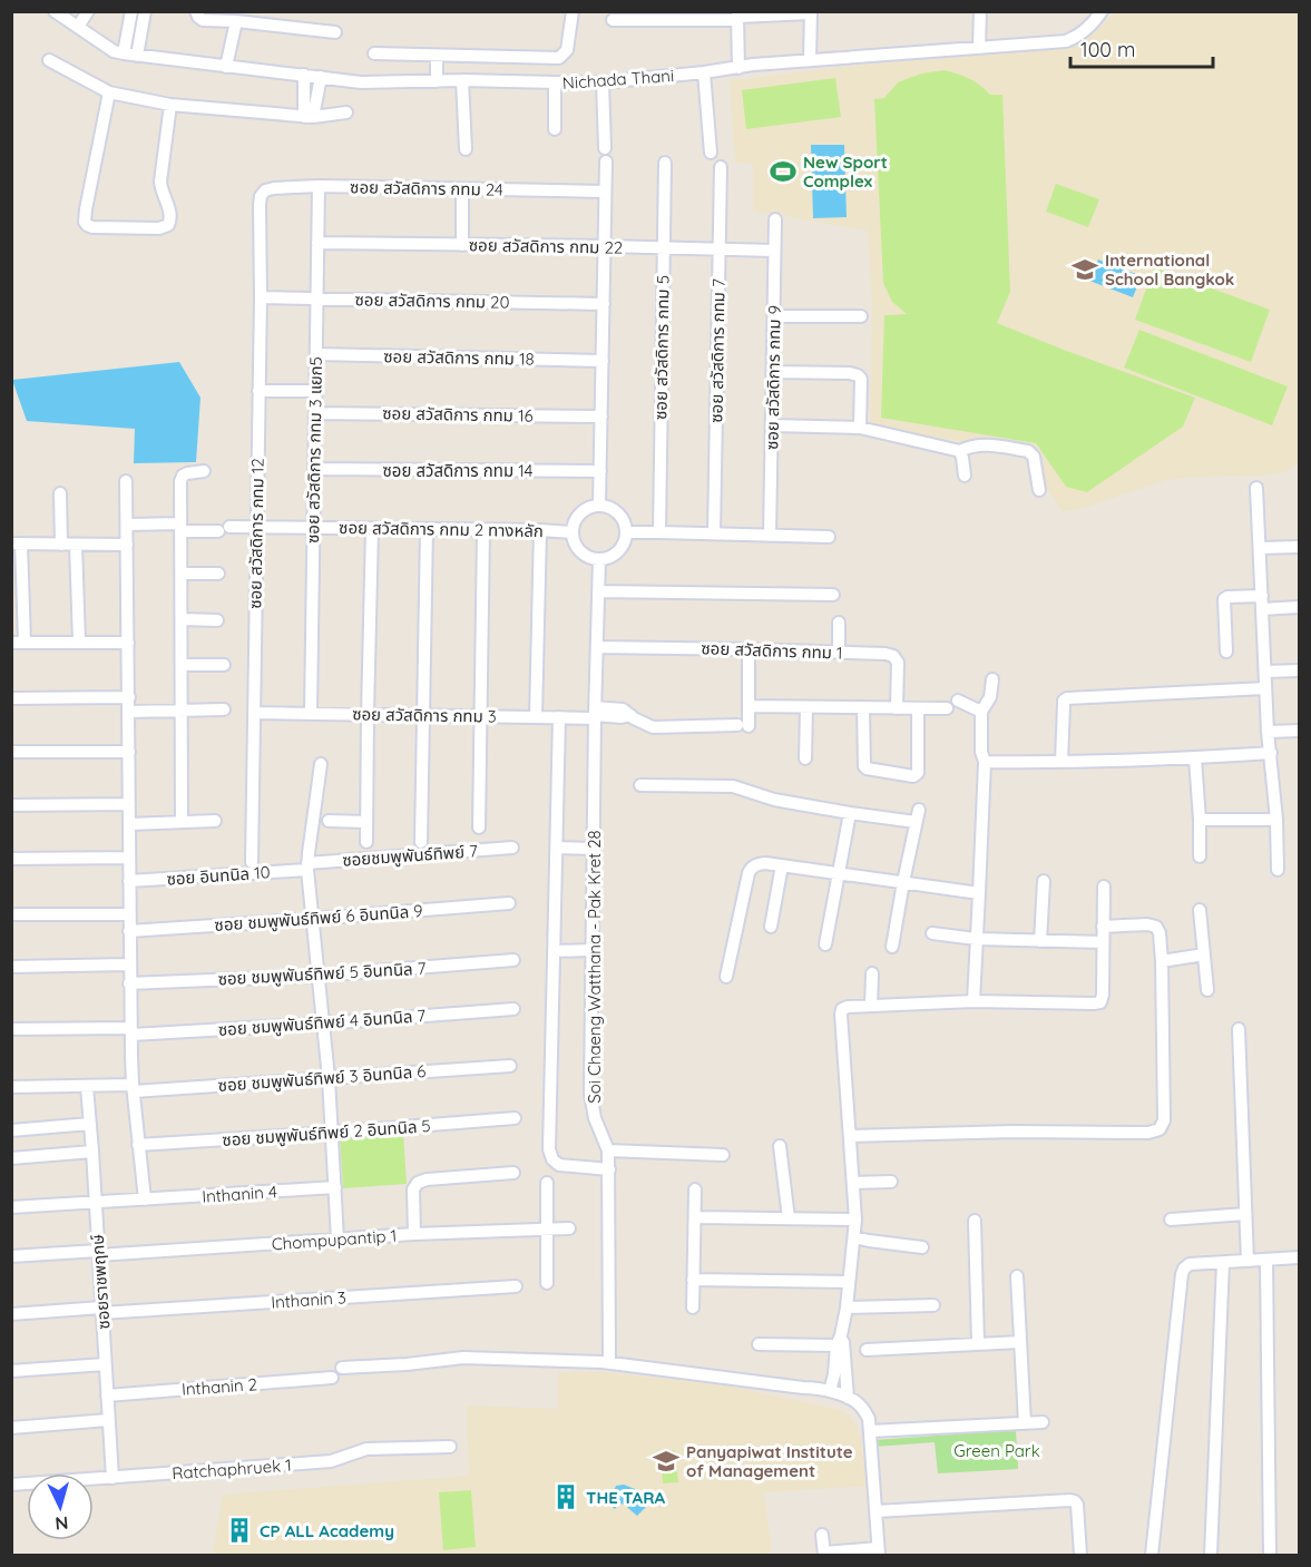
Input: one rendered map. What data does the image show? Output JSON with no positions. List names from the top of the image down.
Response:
{
  "streets": {
    "street": [
      "Nichada Thani",
      "ซอย สวัสดิการ กทม 24",
      "ซอย สวัสดิการ กทม 22",
      "ซอย สวัสดิการ กทม 20",
      "ซอย สวัสดิการ กทม 5",
      "ซอย สวัสดิการ กทม 7",
      "ซอย สวัสดิการ กทม 18",
      "ซอย สวัสดิการ กทม 9",
      "ซอย สวัสดิการ กทม 16",
      "ซอย สวัสดิการ กทม 3 แยก5",
      "ซอย สวัสดิการ กทม 14",
      "ซอย สวัสดิการ กทม 2 ทางหลัก",
      "ซอย สวัสดิการ กทม 12",
      "ซอย สวัสดิการ กทม 1",
      "ซอย สวัสดิการ กทม 3",
      "ซอยชมพูพันธ์ทิพย์ 7",
      "ซอย อินทนิล 10",
      "ซอย ชมพูพันธ์ทิพย์ 6 อินทนิล 9",
      "Soi Chaeng Watthana - Pak Kret 28",
      "ซอย ชมพูพันธ์ทิพย์ 5 อินทนิล 7",
      "ซอย ชมพูพันธ์ทิพย์ 4 อินทนิล 7",
      "ซอย ชมพูพันธ์ทิพย์ 3 อินทนิล 6",
      "ซอย ชมพูพันธ์ทิพย์ 2 อินทนิล 5",
      "Inthanin 4",
      "Chompupantip 1",
      "ซอยราชพฤกษ์",
      "Inthanin 3",
      "Inthanin 2",
      "Ratchaphruek 1"
    ]
  },
  "crossings": [
    ["ซอย สวัสดิการ กทม 24", "ซอย สวัสดิการ กทม 3 แยก5"],
    ["ซอย สวัสดิการ กทม 24", "ซอย สวัสดิการ กทม 12"],
    ["ซอย สวัสดิการ กทม 22", "ซอย สวัสดิการ กทม 5"],
    ["ซอย สวัสดิการ กทม 22", "ซอย สวัสดิการ กทม 7"],
    ["ซอย สวัสดิการ กทม 22", "ซอย สวัสดิการ กทม 9"],
    ["ซอย สวัสดิการ กทม 22", "ซอย สวัสดิการ กทม 3 แยก5"],
    ["ซอย สวัสดิการ กทม 20", "ซอย สวัสดิการ กทม 3 แยก5"],
    ["ซอย สวัสดิการ กทม 20", "ซอย สวัสดิการ กทม 12"],
    ["ซอย สวัสดิการ กทม 18", "ซอย สวัสดิการ กทม 3 แยก5"],
    ["ซอย สวัสดิการ กทม 16", "ซอย สวัสดิการ กทม 3 แยก5"],
    ["ซอย สวัสดิการ กทม 3 แยก5", "ซอย สวัสดิการ กทม 14"],
    ["ซอย สวัสดิการ กทม 3 แยก5", "ซอย สวัสดิการ กทม 2 ทางหลัก"],
    ["ซอย สวัสดิการ กทม 3 แยก5", "ซอย สวัสดิการ กทม 3"],
    ["ซอย สวัสดิการ กทม 2 ทางหลัก", "ซอย สวัสดิการ กทม 12"],
    ["ซอย สวัสดิการ กทม 2 ทางหลัก", "Soi Chaeng Watthana - Pak Kret 28"],
    ["ซอย สวัสดิการ กทม 12", "ซอย สวัสดิการ กทม 3"],
    ["ซอย สวัสดิการ กทม 1", "Soi Chaeng Watthana - Pak Kret 28"],
    ["ซอย สวัสดิการ กทม 3", "Soi Chaeng Watthana - Pak Kret 28"],
    ["ซอยชมพูพันธ์ทิพย์ 7", "ซอย อินทนิล 10"],
    ["ซอย ชมพูพันธ์ทิพย์ 3 อินทนิล 6", "ซอยราชพฤกษ์"],
    ["Inthanin 4", "ซอยราชพฤกษ์"],
    ["Chompupantip 1", "ซอยราชพฤกษ์"],
    ["ซอยราชพฤกษ์", "Inthanin 3"],
    ["ซอยราชพฤกษ์", "Inthanin 2"],
    ["ซอยราชพฤกษ์", "Ratchaphruek 1"]
  ],
  "parks": ["Green Park"],
  "places": {
    "sports": ["New Sport Complex"],
    "school or university": ["International School Bangkok", "Panyapiwat Institute of Management"],
    "building": ["THE TARA", "CP ALL Academy"]
  },
  "scale_bar": "100 m",
  "north": "bottom"
}
